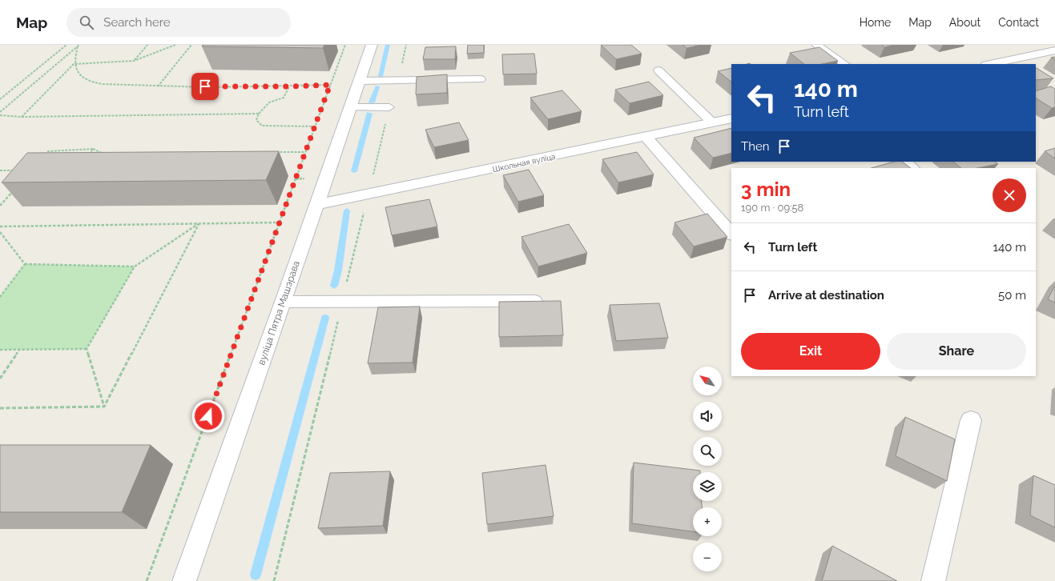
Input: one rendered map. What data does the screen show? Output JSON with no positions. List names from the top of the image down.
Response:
{
  "streets": {
    "street": ["Школьная вуліца", "вуліца Пятра Машэрава"]
  },
  "crossings": [
    ["Школьная вуліца", "вуліца Пятра Машэрава"]
  ],
  "north": "top left",
  "page": {
    "header": "Map",
    "search": "Search here",
    "nav": [
      "Home",
      "Map",
      "About",
      "Contact"
    ],
    "turn": ["140 m", "Turn left"],
    "then": "Then",
    "heading": ["3 min", "190 m · 09:58"],
    "list": [
      {
        "name": "Turn left",
        "value": "140 m"
      },
      {
        "name": "Arrive at destination",
        "value": "50 m"
      }
    ],
    "buttons": ["Exit", "Share"],
    "map_buttons": ["+", "−"]
  }
}
